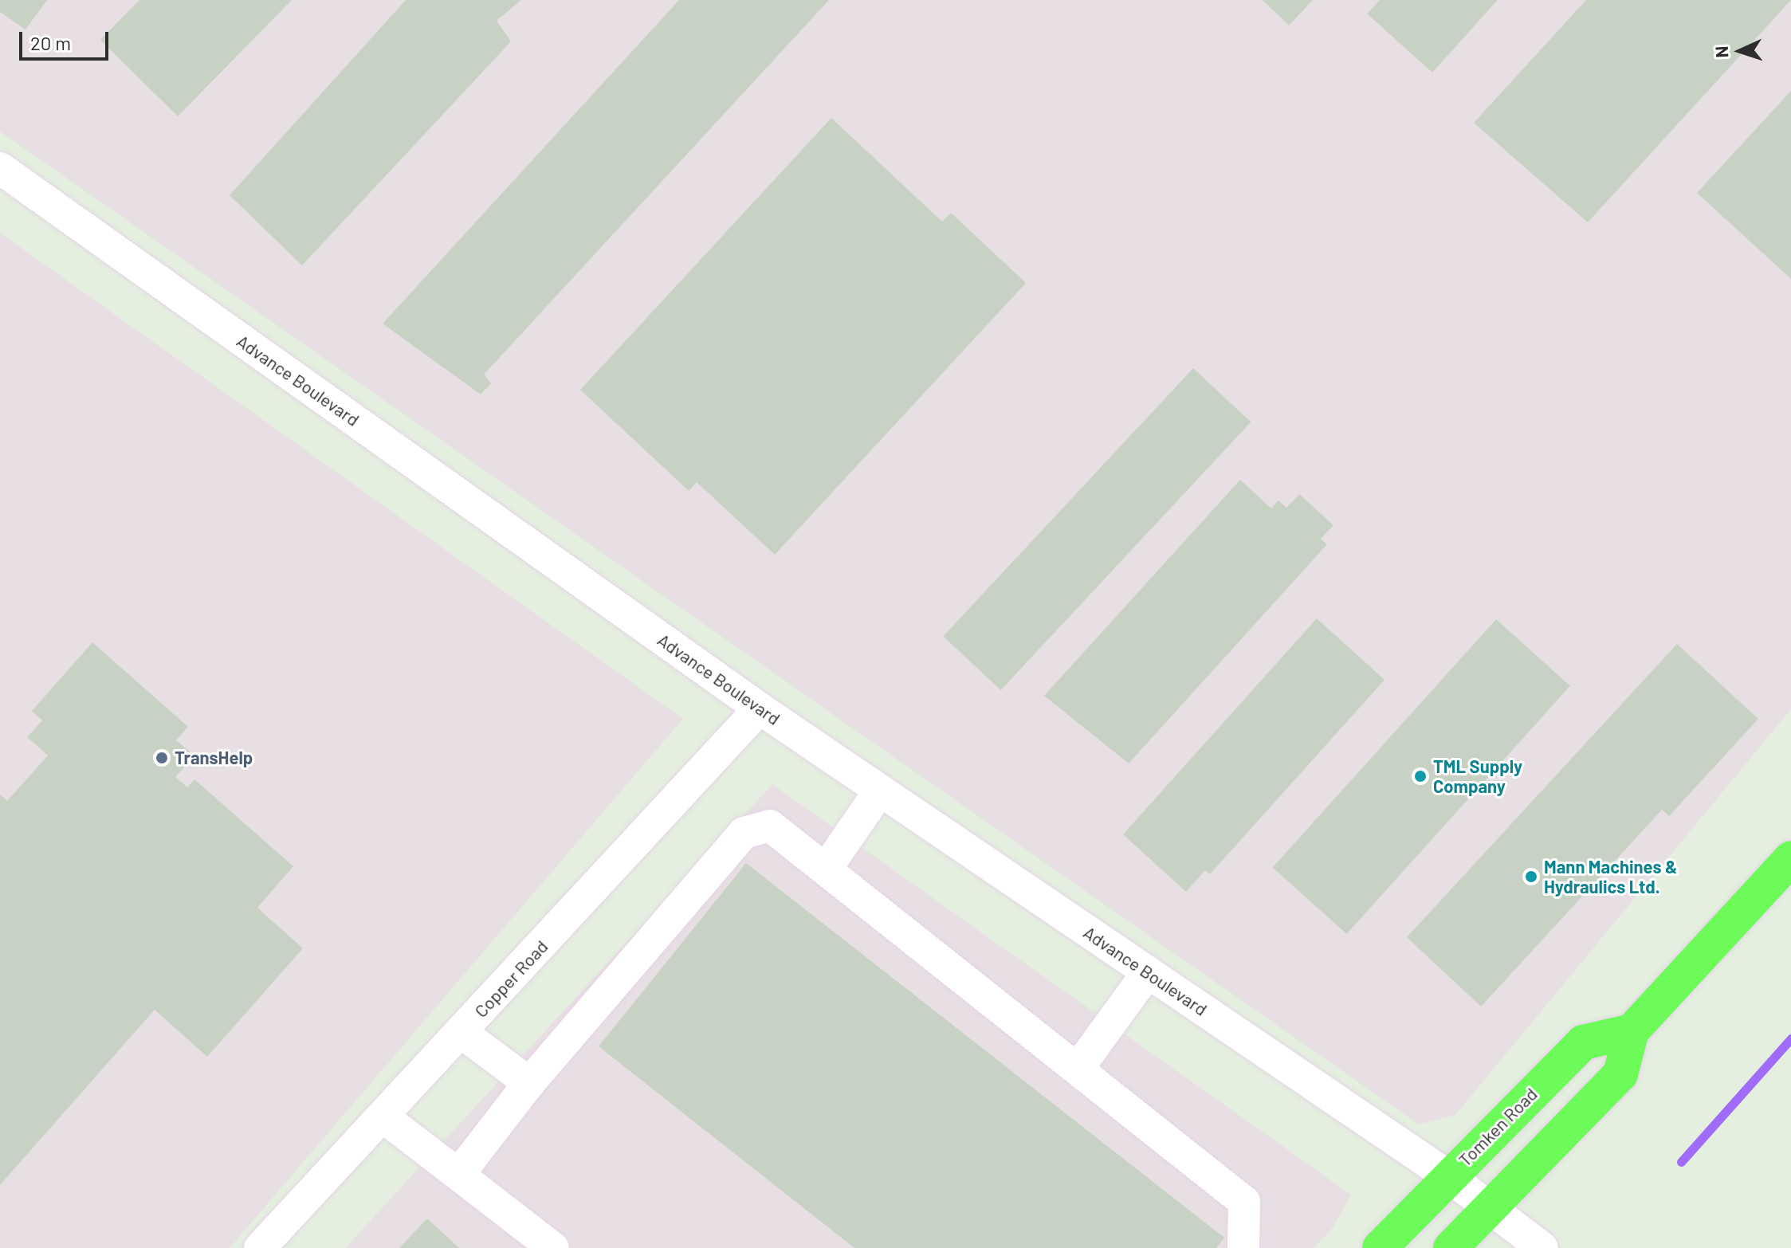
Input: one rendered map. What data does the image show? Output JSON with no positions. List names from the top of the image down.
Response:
{
  "streets": {
    "main road": ["Tomken Road"],
    "street": ["Advance Boulevard", "Copper Road"]
  },
  "crossings": [
    ["Advance Boulevard", "Copper Road"],
    ["Advance Boulevard", "Tomken Road"]
  ],
  "places": ["TransHelp", "TML Supply Company", "Mann Machines & Hydraulics Ltd."],
  "scale_bar": "20 m",
  "north": "left"
}
